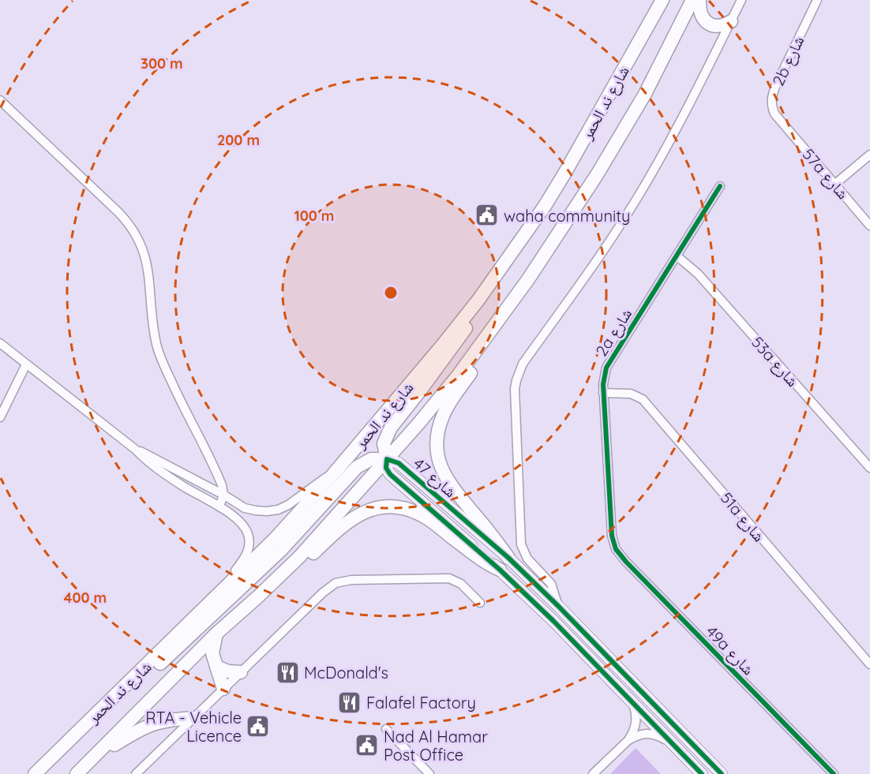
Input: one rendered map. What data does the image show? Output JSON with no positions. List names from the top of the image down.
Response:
{
  "streets": {
    "main road": ["شارع ند الحمر"],
    "street": [
      "2b شارع",
      "57a شارع",
      "2a شارع",
      "53a شارع",
      "شارع 47",
      "51a شارع",
      "49a شارع"
    ]
  },
  "crossings": [
    ["2b شارع", "57a شارع"],
    ["شارع ند الحمر", "شارع 47"],
    ["2a شارع", "53a شارع"],
    ["2a شارع", "51a شارع"],
    ["2a شارع", "49a شارع"]
  ],
  "places": {
    "public building": ["waha community", "RTA - Vehicle Licence", "Nad Al Hamar Post Office"],
    "restaurant": ["McDonald's", "Falafel Factory"]
  },
  "rings": [
    "300 m",
    "200 m",
    "100 m",
    "400 m"
  ]
}
